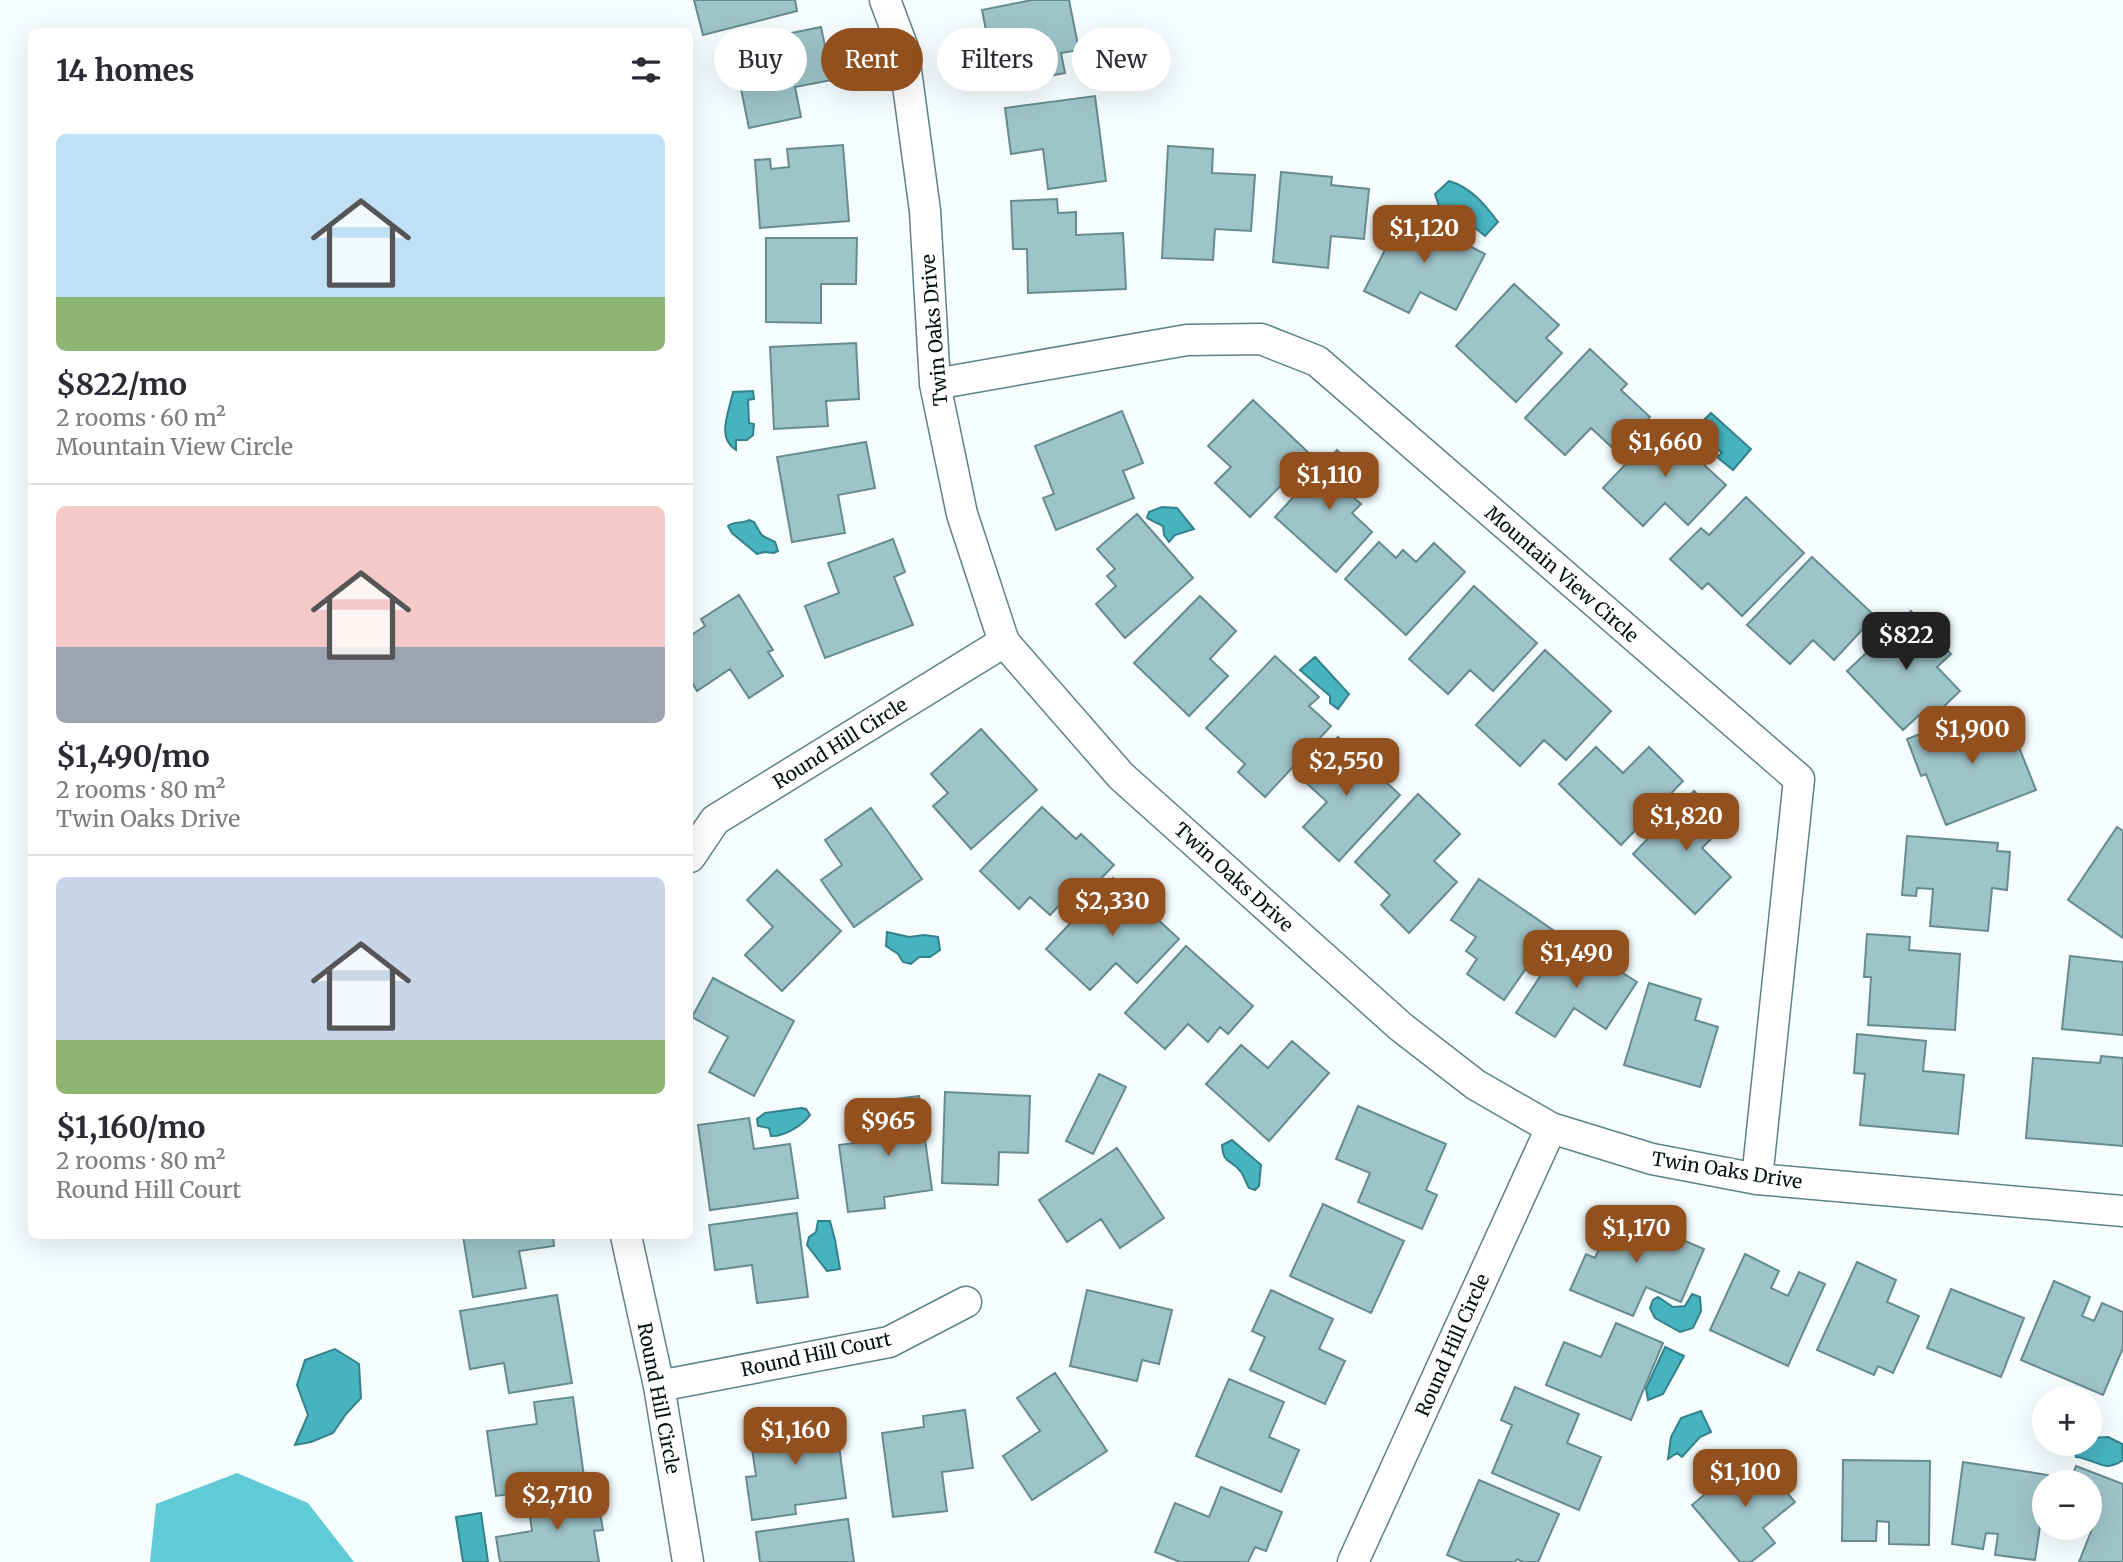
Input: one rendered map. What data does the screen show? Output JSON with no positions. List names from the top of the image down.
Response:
{
  "streets": {
    "street": [
      "Twin Oaks Drive",
      "Mountain View Circle",
      "Round Hill Circle",
      "Round Hill Court"
    ]
  },
  "crossings": [
    ["Twin Oaks Drive", "Mountain View Circle"],
    ["Twin Oaks Drive", "Round Hill Circle"],
    ["Round Hill Circle", "Round Hill Court"]
  ],
  "page": {
    "chip": [
      "Buy",
      "Rent",
      "Filters",
      "New"
    ],
    "heading": "14 homes",
    "list": [
      {
        "name": "$822/mo",
        "note": "2 rooms · 60 m² · Mountain View Circle"
      },
      {
        "name": "$1,490/mo",
        "note": "2 rooms · 80 m² · Twin Oaks Drive"
      },
      {
        "name": "$1,160/mo",
        "note": "2 rooms · 80 m² · Round Hill Court"
      }
    ],
    "price": [
      "$1,120",
      "$1,660",
      "$1,110",
      "$822",
      "$1,900",
      "$2,550",
      "$1,820",
      "$2,330",
      "$1,490",
      "$965",
      "$1,170",
      "$1,160",
      "$1,100",
      "$2,710"
    ],
    "map_buttons": ["+", "−"]
  }
}
